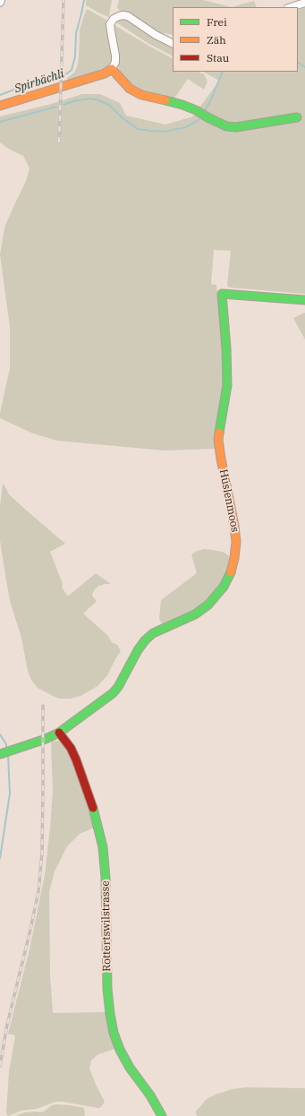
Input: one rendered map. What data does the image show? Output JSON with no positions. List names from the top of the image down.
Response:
{
  "streets": {
    "street": ["Hüslenmoos", "Rottertswilstrasse"]
  },
  "crossings": [
    ["Hüslenmoos", "Rottertswilstrasse"]
  ],
  "water": ["Spirbächli"],
  "legend": ["Frei", "Zäh", "Stau"]
}
